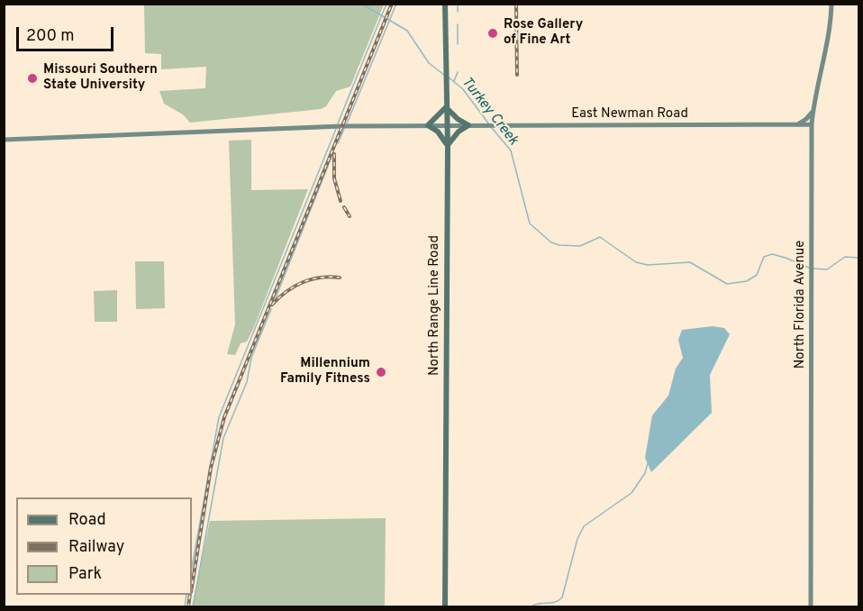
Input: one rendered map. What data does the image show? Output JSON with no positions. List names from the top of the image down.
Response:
{
  "streets": {
    "main road": ["North Range Line Road"],
    "street": ["East Newman Road", "North Florida Avenue"]
  },
  "crossings": [
    ["East Newman Road", "North Florida Avenue"],
    ["East Newman Road", "North Range Line Road"]
  ],
  "water": ["Turkey Creek"],
  "places": ["Rose Gallery of Fine Art", "Missouri Southern State University", "Millennium Family Fitness"],
  "legend": ["Road", "Railway", "Park"],
  "scale_bar": "200 m"
}
